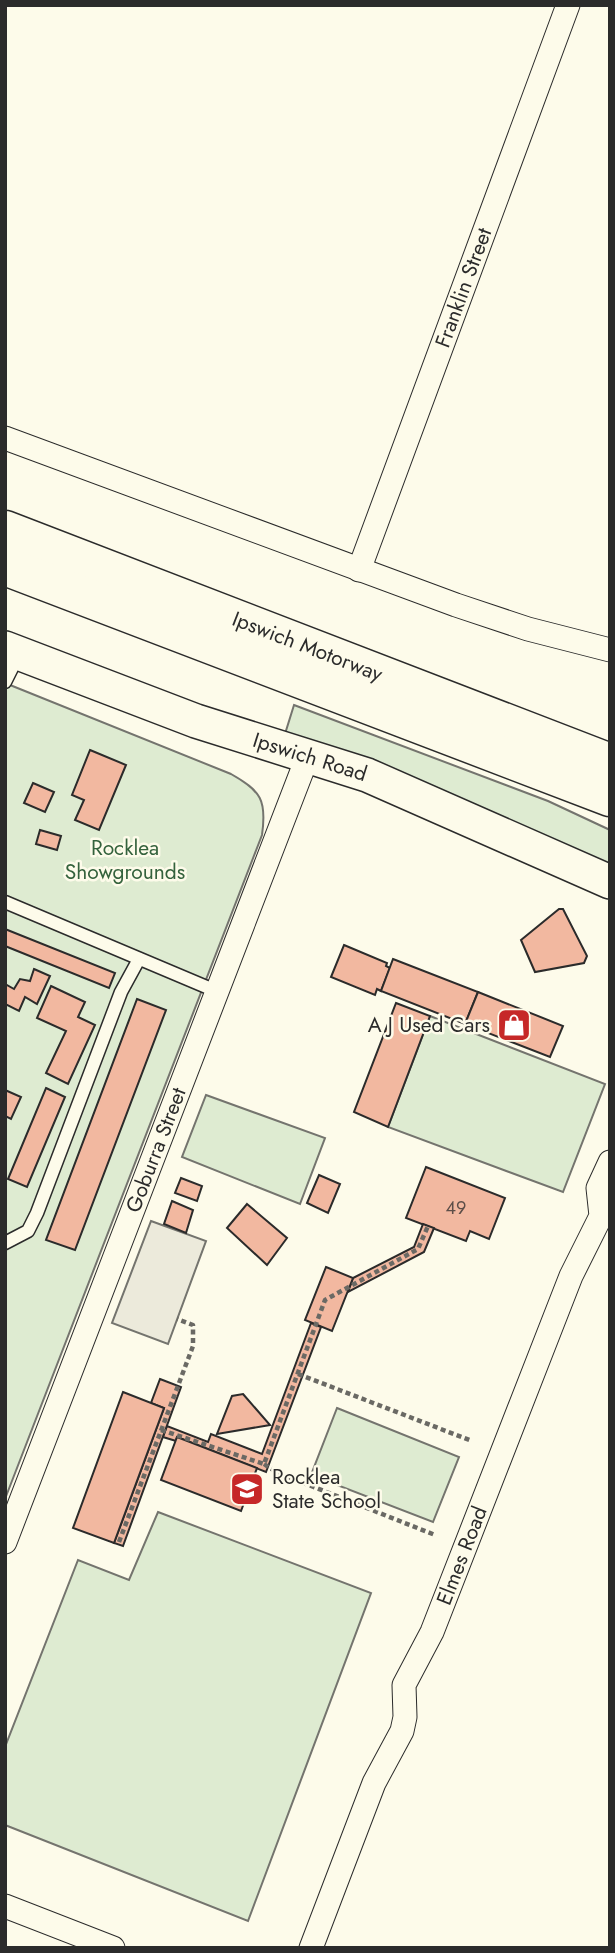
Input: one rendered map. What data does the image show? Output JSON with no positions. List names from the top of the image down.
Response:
{
  "streets": {
    "highway": ["Ipswich Motorway"],
    "street": [
      "Franklin Street",
      "Ipswich Road",
      "Goburra Street",
      "Elmes Road"
    ]
  },
  "crossings": [
    ["Ipswich Road", "Goburra Street"]
  ],
  "parks": ["Rocklea Showgrounds"],
  "places": {
    "shop": ["A J Used Cars"],
    "school or university": ["Rocklea State School"]
  },
  "house_numbers": ["49"]
}
